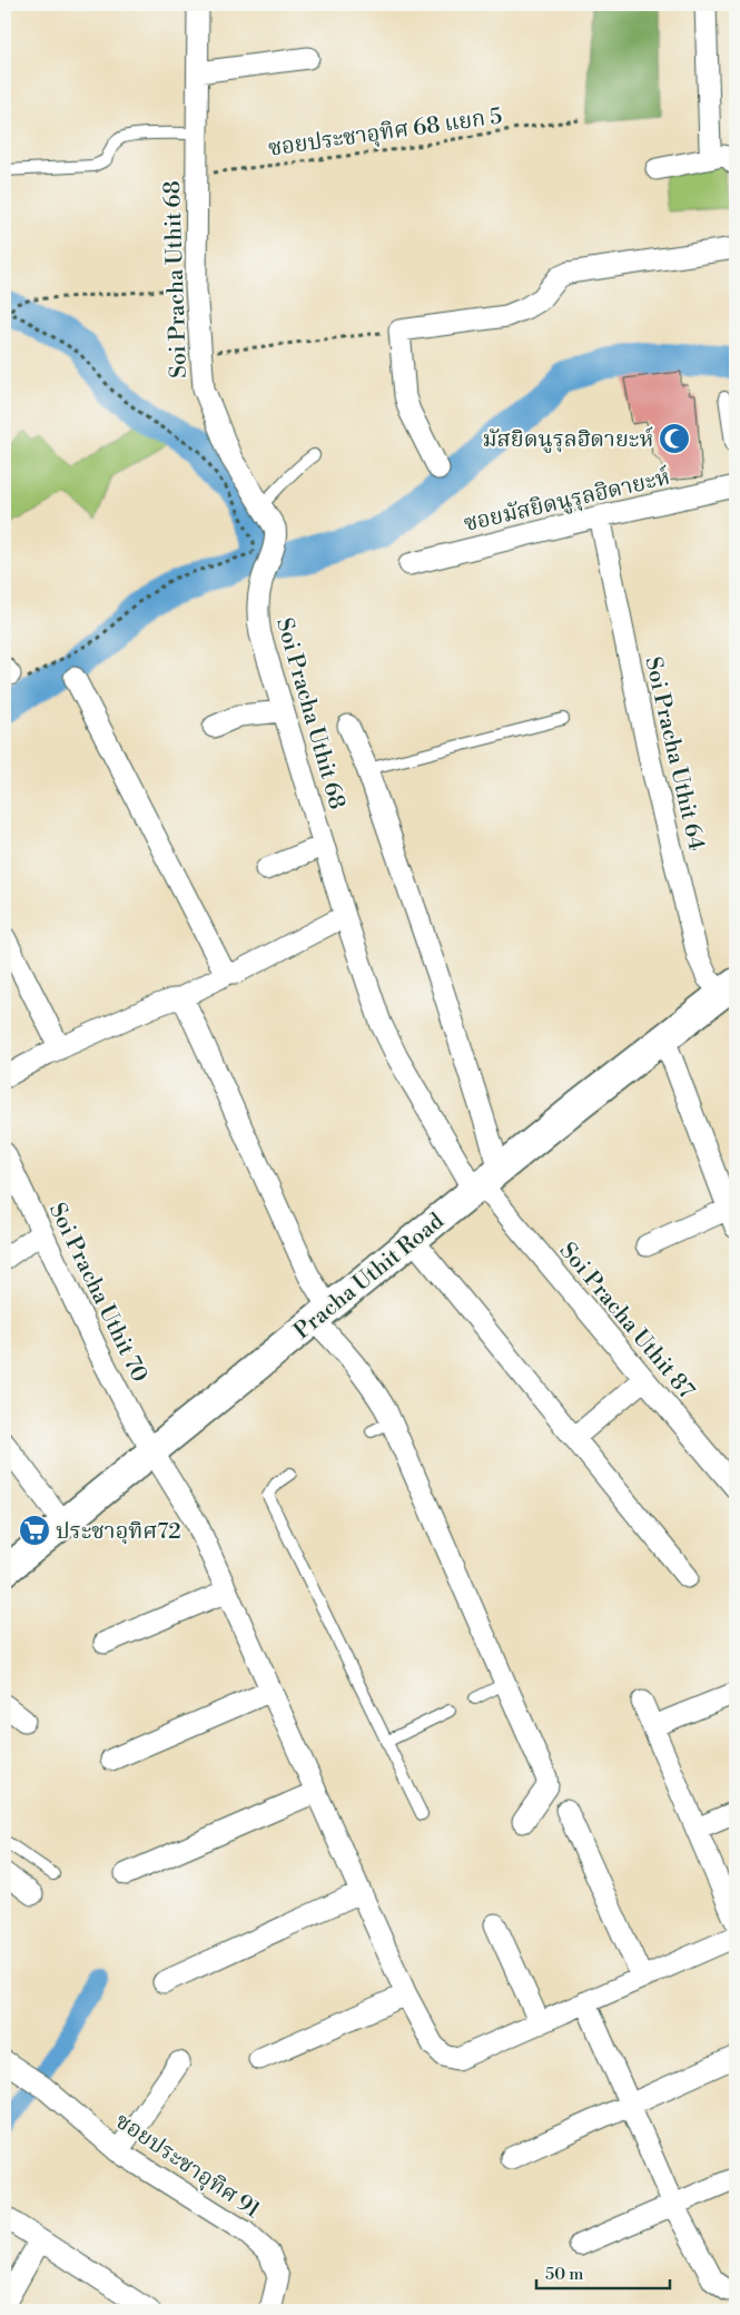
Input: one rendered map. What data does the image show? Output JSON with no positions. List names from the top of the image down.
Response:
{
  "streets": {
    "main road": ["Pracha Uthit Road"],
    "street": [
      "Soi Pracha Uthit 68",
      "ซอยมัสยิดนูรุลฮิดายะห์",
      "Soi Pracha Uthit 64",
      "Soi Pracha Uthit 70",
      "Soi Pracha Uthit 87",
      "ซอยประชาอุทิศ 91"
    ],
    "path": ["ซอยประชาอุทิศ 68 แยก 5"]
  },
  "crossings": [
    ["ซอยประชาอุทิศ 68 แยก 5", "Soi Pracha Uthit 68"],
    ["Soi Pracha Uthit 68", "Pracha Uthit Road"],
    ["Soi Pracha Uthit 68", "Soi Pracha Uthit 87"],
    ["ซอยมัสยิดนูรุลฮิดายะห์", "Soi Pracha Uthit 64"],
    ["Soi Pracha Uthit 64", "Pracha Uthit Road"],
    ["Pracha Uthit Road", "Soi Pracha Uthit 70"],
    ["Pracha Uthit Road", "Soi Pracha Uthit 87"]
  ],
  "places": {
    "mosque": ["มัสยิดนูรุลฮิดายะห์"],
    "supermarket": ["ประชาอุทิศ72"]
  },
  "scale_bar": "50 m"
}
